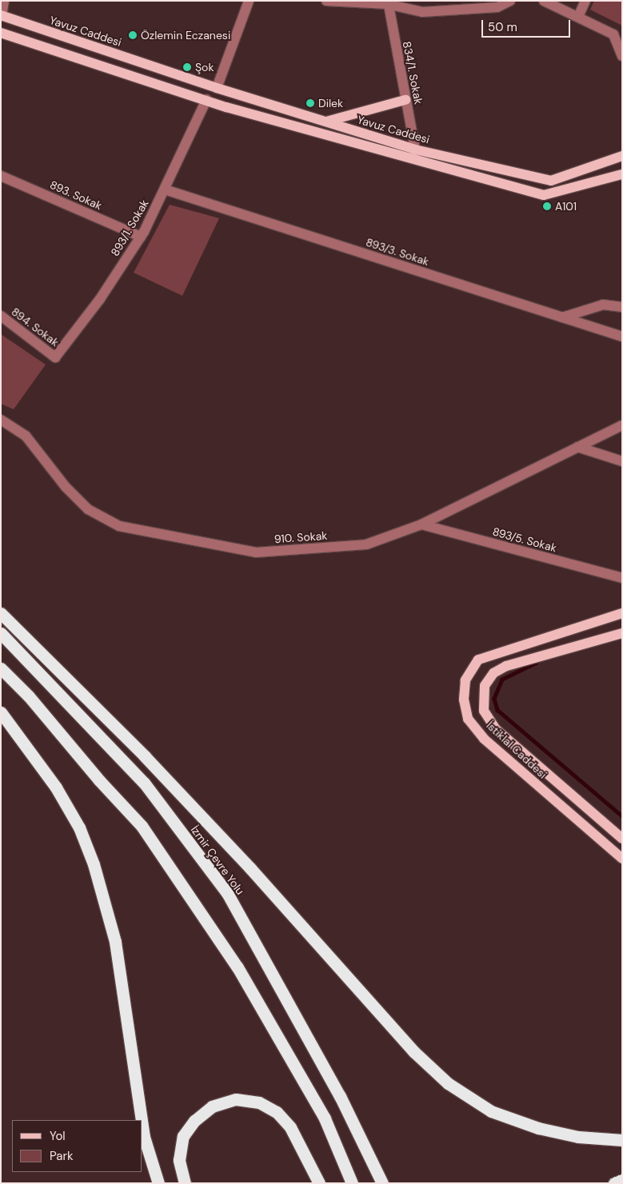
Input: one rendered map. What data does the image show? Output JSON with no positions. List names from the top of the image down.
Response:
{
  "streets": {
    "highway": ["İzmir Çevre Yolu"],
    "main road": ["Yavuz Caddesi", "İstiklal Caddesi"],
    "street": [
      "834/1. Sokak",
      "893. Sokak",
      "893/1. Sokak",
      "893/3. Sokak",
      "894. Sokak",
      "910. Sokak",
      "893/5. Sokak"
    ]
  },
  "crossings": [
    ["Yavuz Caddesi", "834/1. Sokak"],
    ["893. Sokak", "893/1. Sokak"],
    ["893/1. Sokak", "893/3. Sokak"],
    ["893/1. Sokak", "894. Sokak"],
    ["910. Sokak", "893/5. Sokak"]
  ],
  "places": [
    "Özlemin Eczanesi",
    "Şok",
    "Dilek",
    "A101"
  ],
  "legend": ["Yol", "Park"],
  "scale_bar": "50 m"
}
